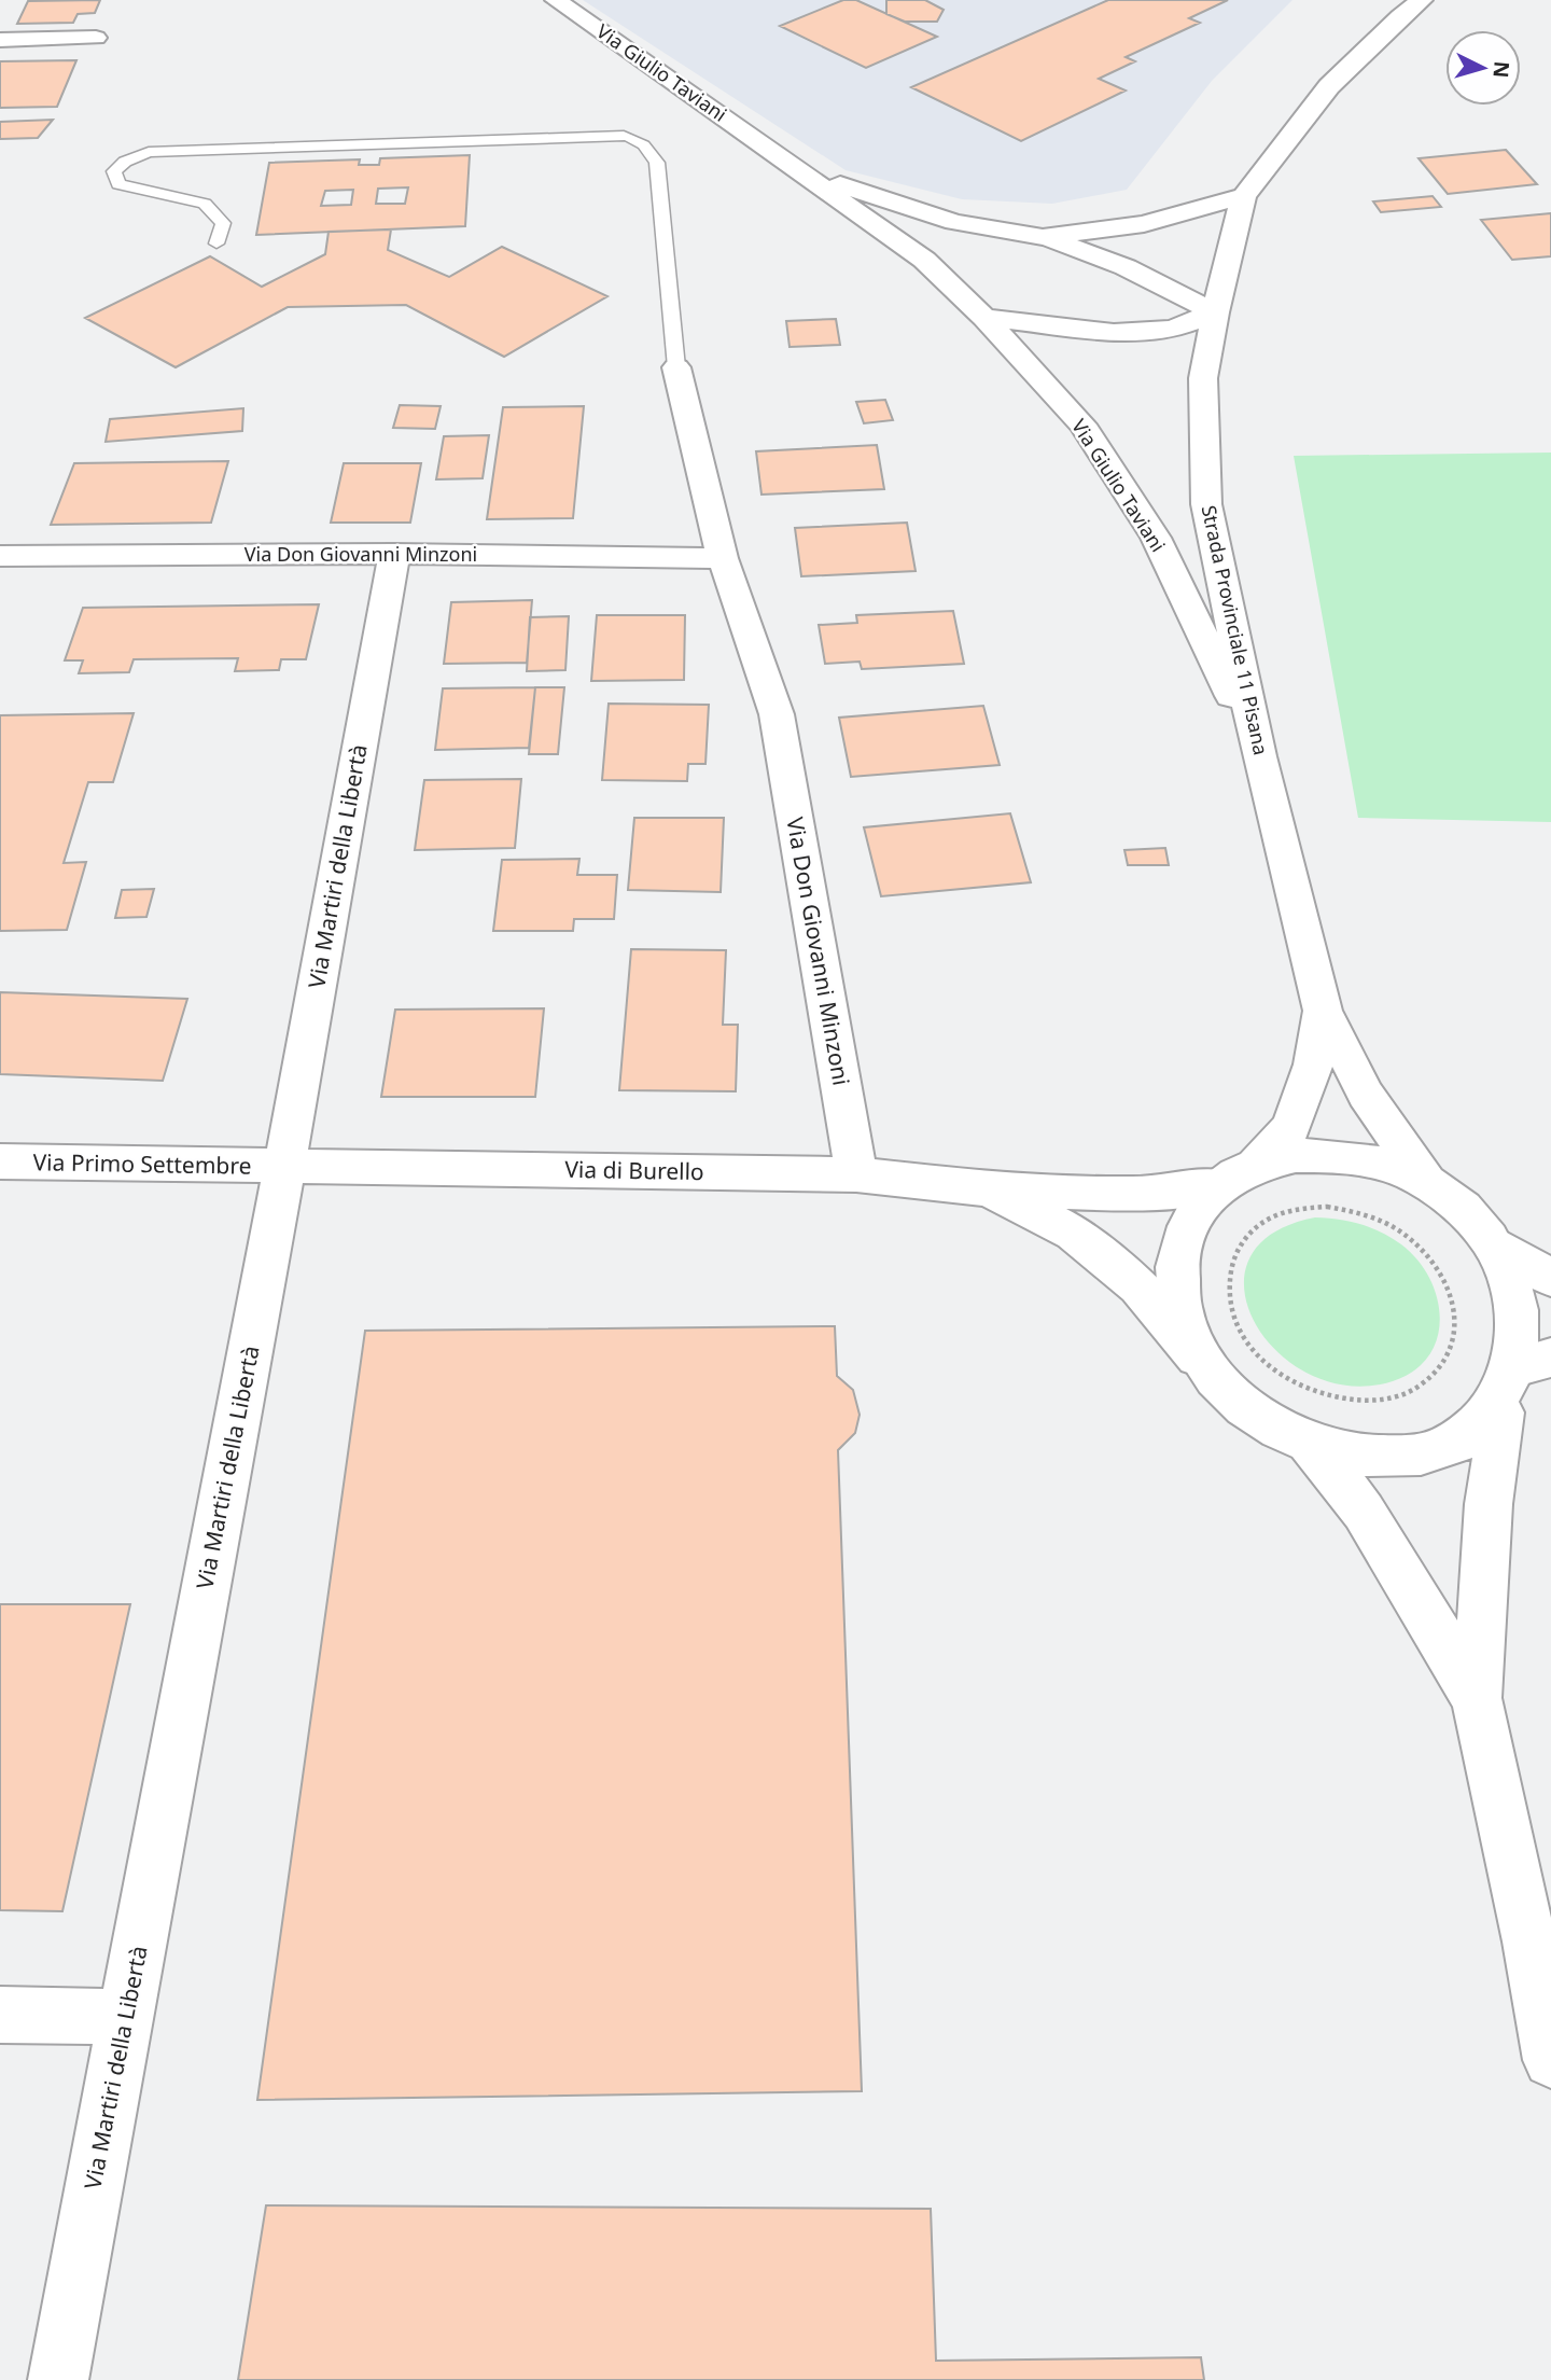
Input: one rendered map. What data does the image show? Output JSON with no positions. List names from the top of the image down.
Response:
{
  "streets": {
    "main road": [
      "Via Giulio Taviani",
      "Via Don Giovanni Minzoni",
      "Strada Provinciale 11 Pisana",
      "Via Martiri della Libertà",
      "Via Primo Settembre",
      "Via di Burello"
    ]
  },
  "crossings": [
    ["Via Giulio Taviani", "Strada Provinciale 11 Pisana"],
    ["Via Don Giovanni Minzoni", "Via Martiri della Libertà"],
    ["Via Don Giovanni Minzoni", "Via di Burello"],
    ["Strada Provinciale 11 Pisana", "Via di Burello"],
    ["Via Martiri della Libertà", "Via Primo Settembre"],
    ["Via Martiri della Libertà", "Via di Burello"],
    ["Via Primo Settembre", "Via di Burello"]
  ],
  "north": "right"
}
